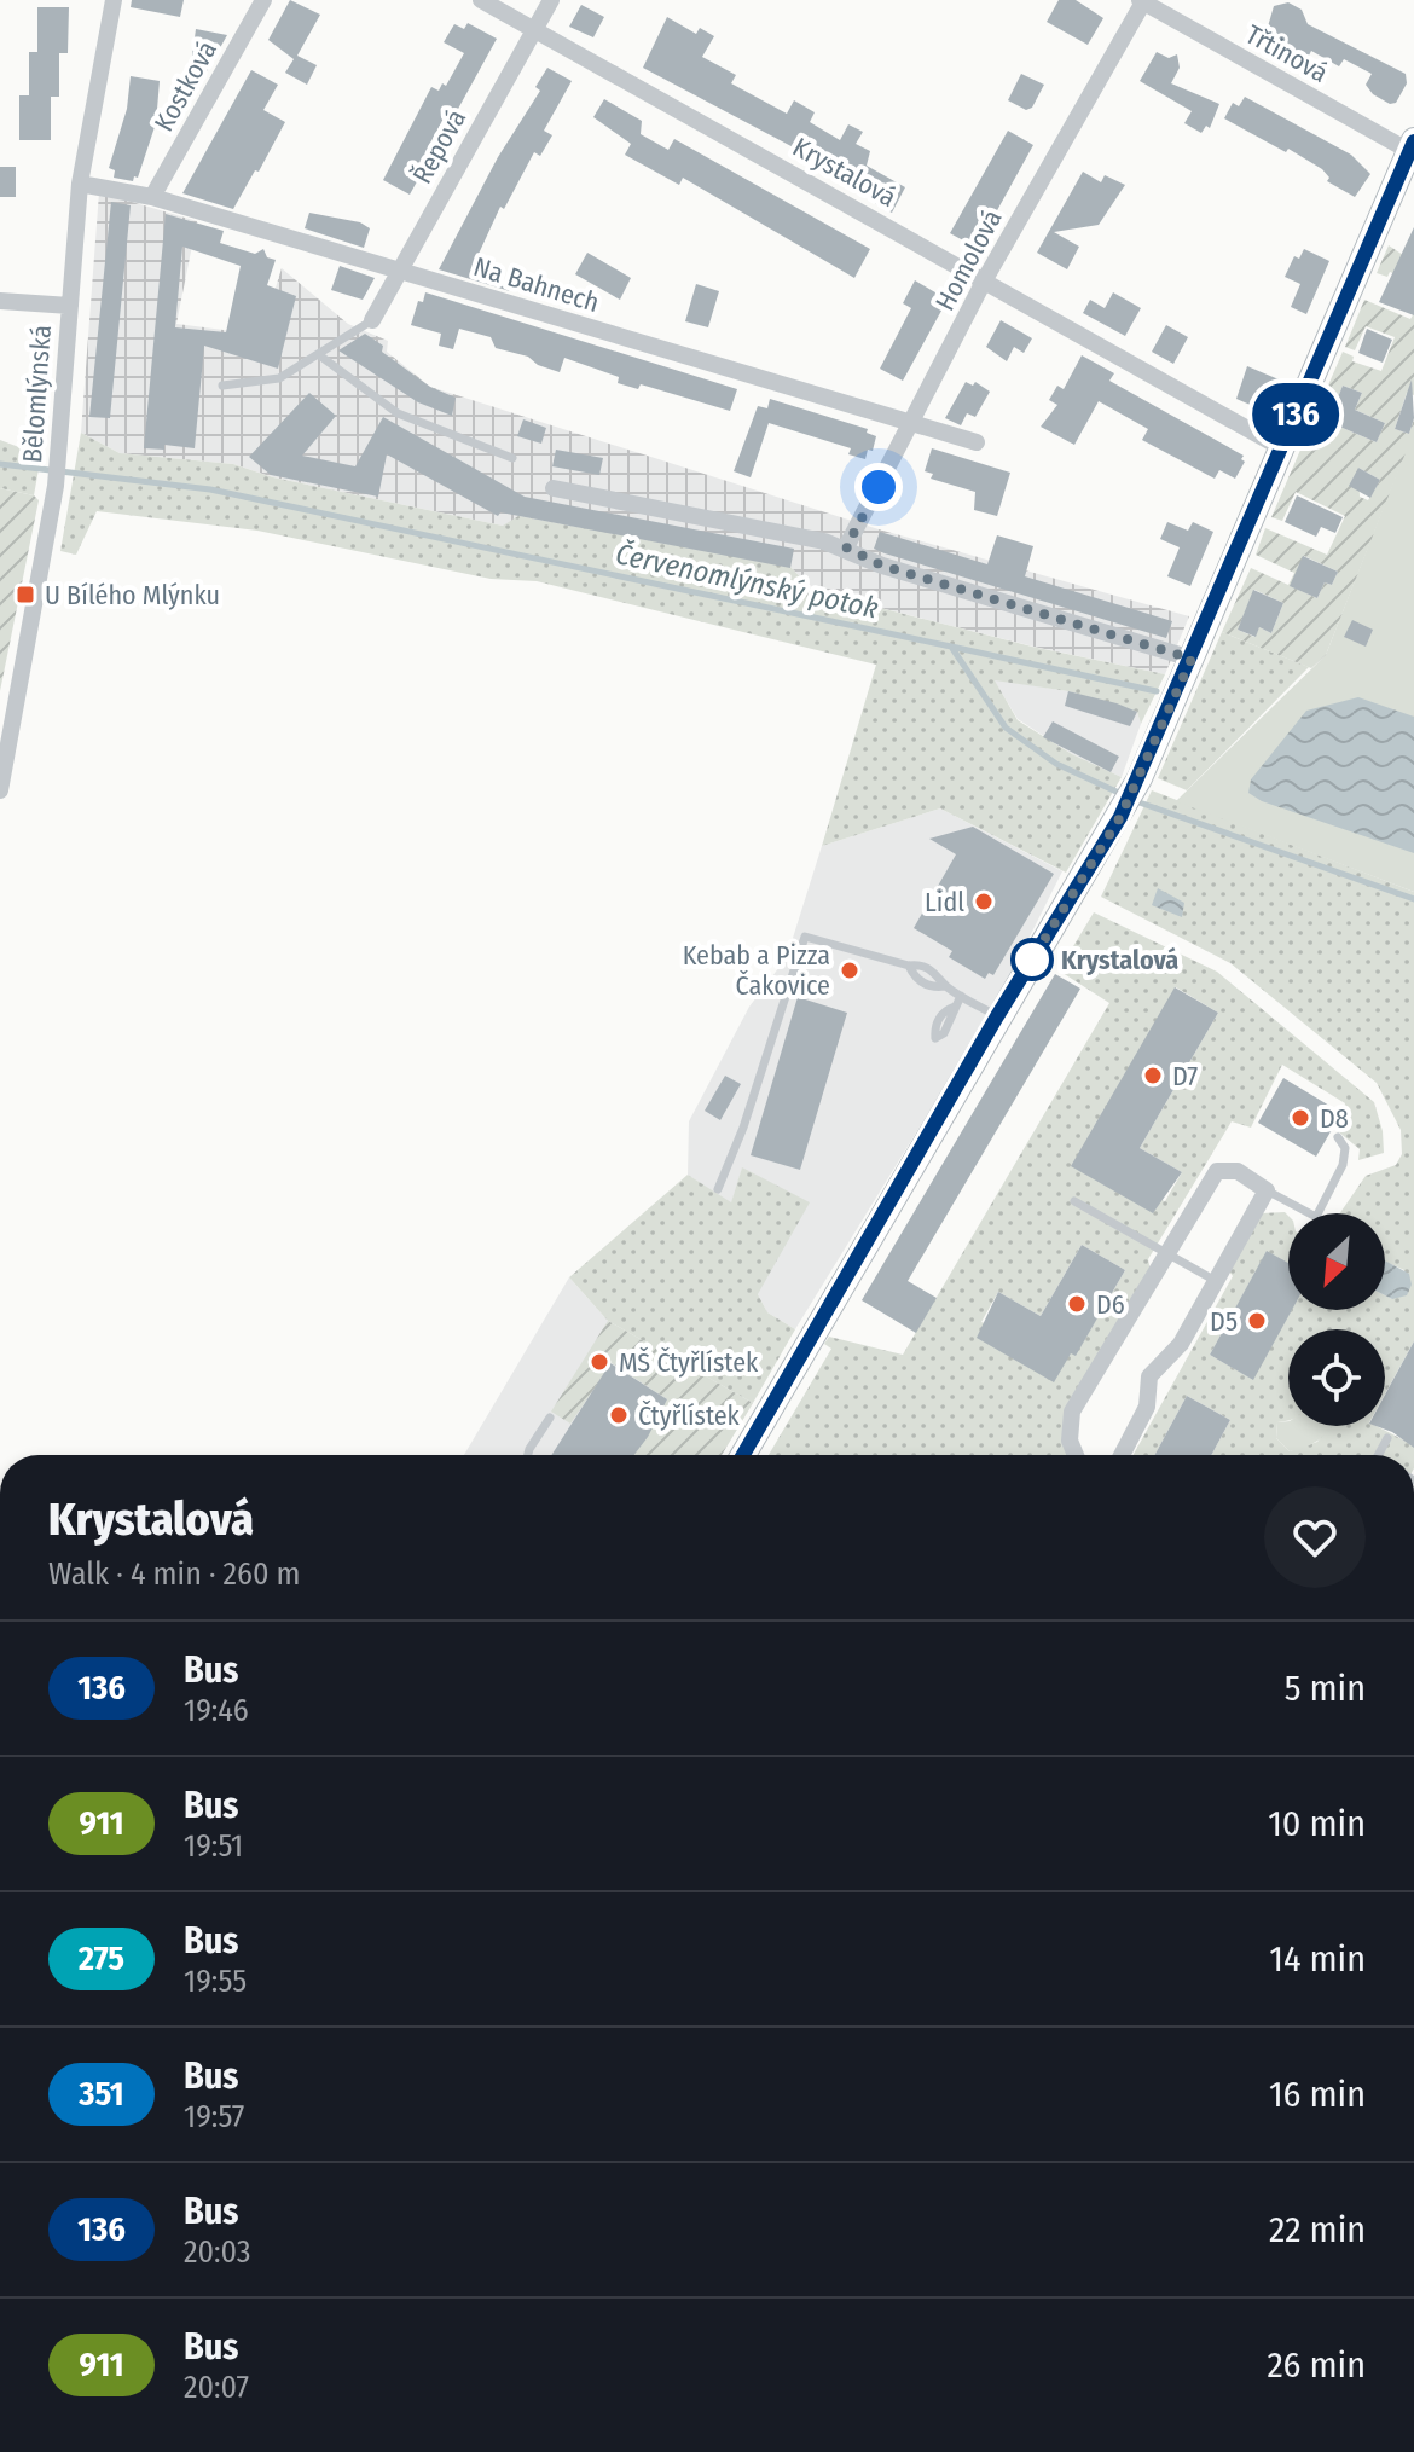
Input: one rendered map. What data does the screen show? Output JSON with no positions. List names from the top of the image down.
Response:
{
  "streets": {
    "street": [
      "Třtinová",
      "Kostková",
      "Řepová",
      "Krystalová",
      "Homolová",
      "Na Bahnech",
      "Bělomlýnská"
    ]
  },
  "crossings": [
    ["Třtinová", "Homolová"],
    ["Kostková", "Na Bahnech"],
    ["Řepová", "Krystalová"],
    ["Řepová", "Na Bahnech"],
    ["Krystalová", "Homolová"],
    ["Homolová", "Na Bahnech"],
    ["Na Bahnech", "Bělomlýnská"]
  ],
  "water": ["Červenomlýnský potok"],
  "places": {
    "transit": ["U Bílého Mlýnku"],
    "other": [
      "Lidl",
      "Krystalová",
      "Kebab a Pizza Čakovice",
      "D7",
      "D8",
      "D6",
      "D5",
      "MŠ Čtyřlístek",
      "Čtyřlístek"
    ]
  },
  "lines": ["bus line 136"],
  "north": "bottom left",
  "page": {
    "on_map": "136",
    "heading": ["Krystalová", "Walk · 4 min · 260 m"],
    "list": [
      {
        "mark": "136",
        "name": "Bus",
        "note": "19:46",
        "value": "5 min"
      },
      {
        "mark": "911",
        "name": "Bus",
        "note": "19:51",
        "value": "10 min"
      },
      {
        "mark": "275",
        "name": "Bus",
        "note": "19:55",
        "value": "14 min"
      },
      {
        "mark": "351",
        "name": "Bus",
        "note": "19:57",
        "value": "16 min"
      },
      {
        "mark": "136",
        "name": "Bus",
        "note": "20:03",
        "value": "22 min"
      },
      {
        "mark": "911",
        "name": "Bus",
        "note": "20:07",
        "value": "26 min"
      }
    ]
  }
}
